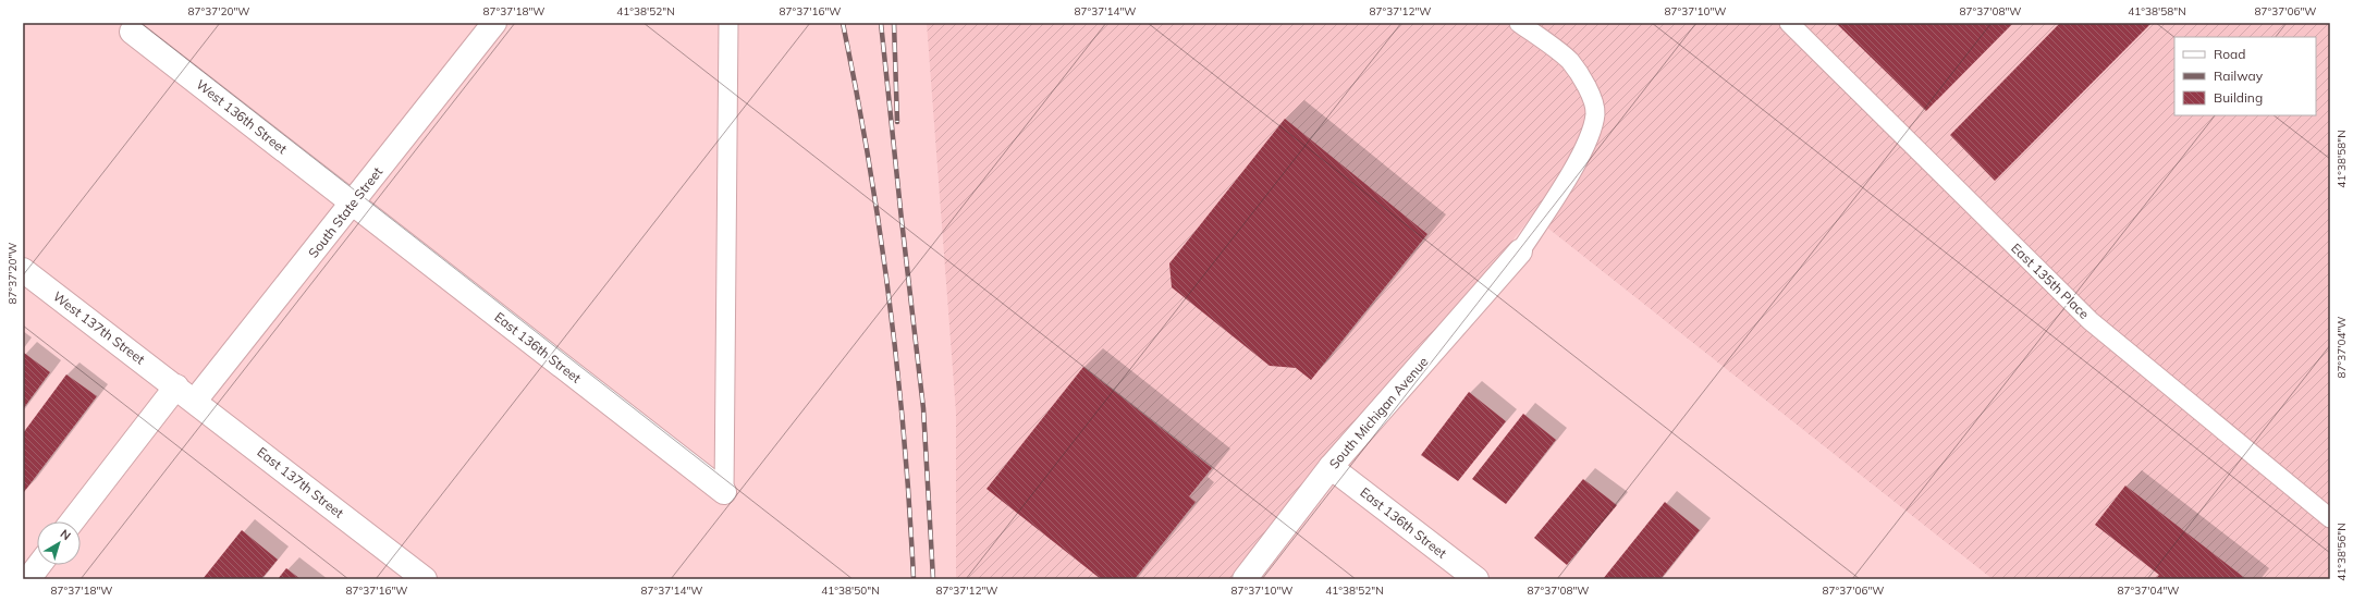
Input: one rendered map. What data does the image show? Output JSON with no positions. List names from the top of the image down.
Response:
{
  "streets": {
    "street": [
      "West 136th Street",
      "South State Street",
      "West 137th Street",
      "East 136th Street",
      "South Michigan Avenue",
      "East 137th Street"
    ],
    "lane": ["East 135th Place"]
  },
  "crossings": [
    ["West 136th Street", "South State Street"],
    ["West 136th Street", "East 136th Street"],
    ["South State Street", "East 136th Street"],
    ["South State Street", "East 137th Street"],
    ["West 137th Street", "East 137th Street"],
    ["East 136th Street", "South Michigan Avenue"]
  ],
  "legend": ["Road", "Railway", "Building"],
  "north": "top right",
  "coordinates": [
    "87°37'20\"W",
    "87°37'18\"W",
    "41°38'52\"N",
    "87°37'16\"W",
    "87°37'14\"W",
    "87°37'12\"W",
    "87°37'10\"W",
    "87°37'08\"W",
    "41°38'58\"N",
    "87°37'06\"W",
    "87°37'04\"W",
    "41°38'56\"N",
    "41°38'50\"N"
  ]
}
